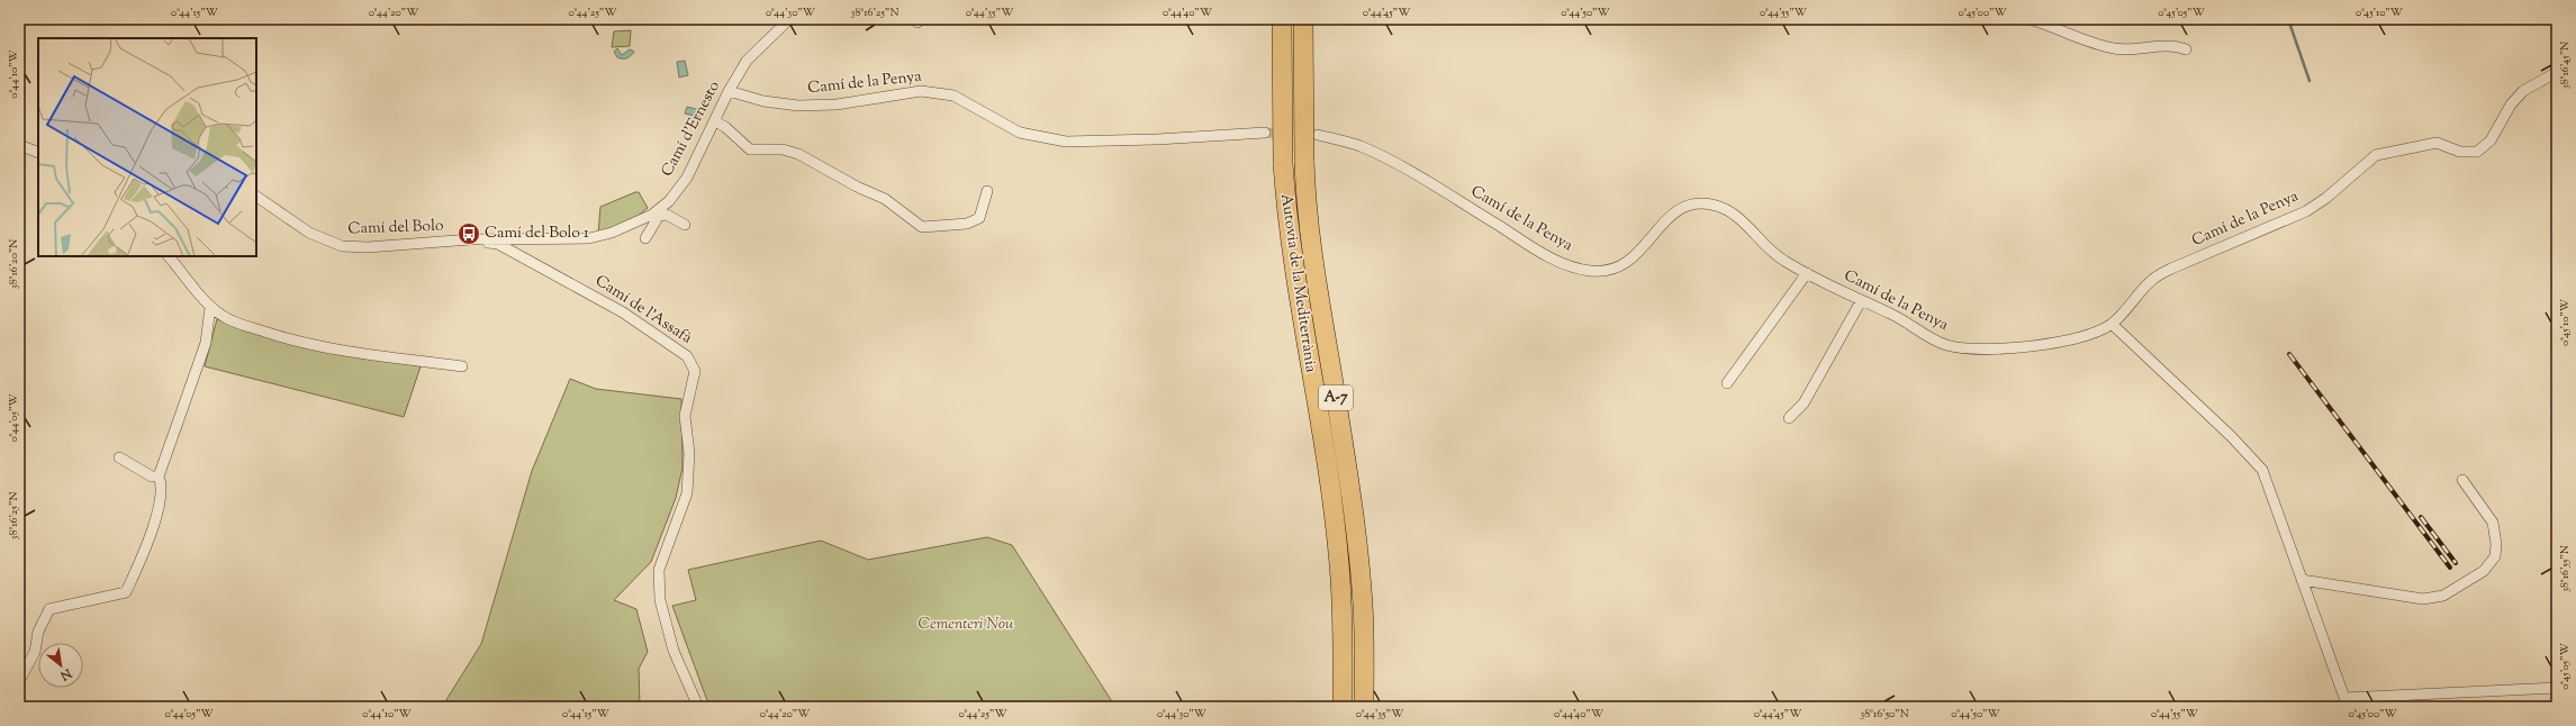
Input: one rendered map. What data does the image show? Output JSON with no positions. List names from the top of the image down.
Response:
{
  "streets": {
    "highway": ["Autovia de la Mediterrània", "A-7"],
    "street": [
      "Camí de la Penya",
      "Camí d'Ernesto",
      "Camí del Bolo",
      "Camí de l'Assafà"
    ]
  },
  "crossings": [
    ["Camí de la Penya", "Camí d'Ernesto"],
    ["Camí d'Ernesto", "Camí del Bolo"],
    ["Camí d'Ernesto", "Camí de l'Assafà"],
    ["Camí del Bolo", "Camí de l'Assafà"]
  ],
  "parks": ["Cementeri Nou"],
  "places": {
    "bus stop": ["Camí del Bolo 1"]
  },
  "north": "bottom right",
  "coordinates": [
    "0°44'15\"W",
    "0°44'20\"W",
    "0°44'25\"W",
    "0°44'30\"W",
    "38°16'25\"N",
    "0°44'35\"W",
    "0°44'40\"W",
    "0°44'45\"W",
    "0°44'50\"W",
    "0°44'55\"W",
    "0°45'00\"W",
    "0°45'05\"W",
    "0°45'10\"W",
    "38°16'45\"N",
    "0°44'10\"W",
    "38°16'20\"N",
    "0°44'05\"W",
    "38°16'55\"N",
    "38°16'50\"N"
  ]
}
